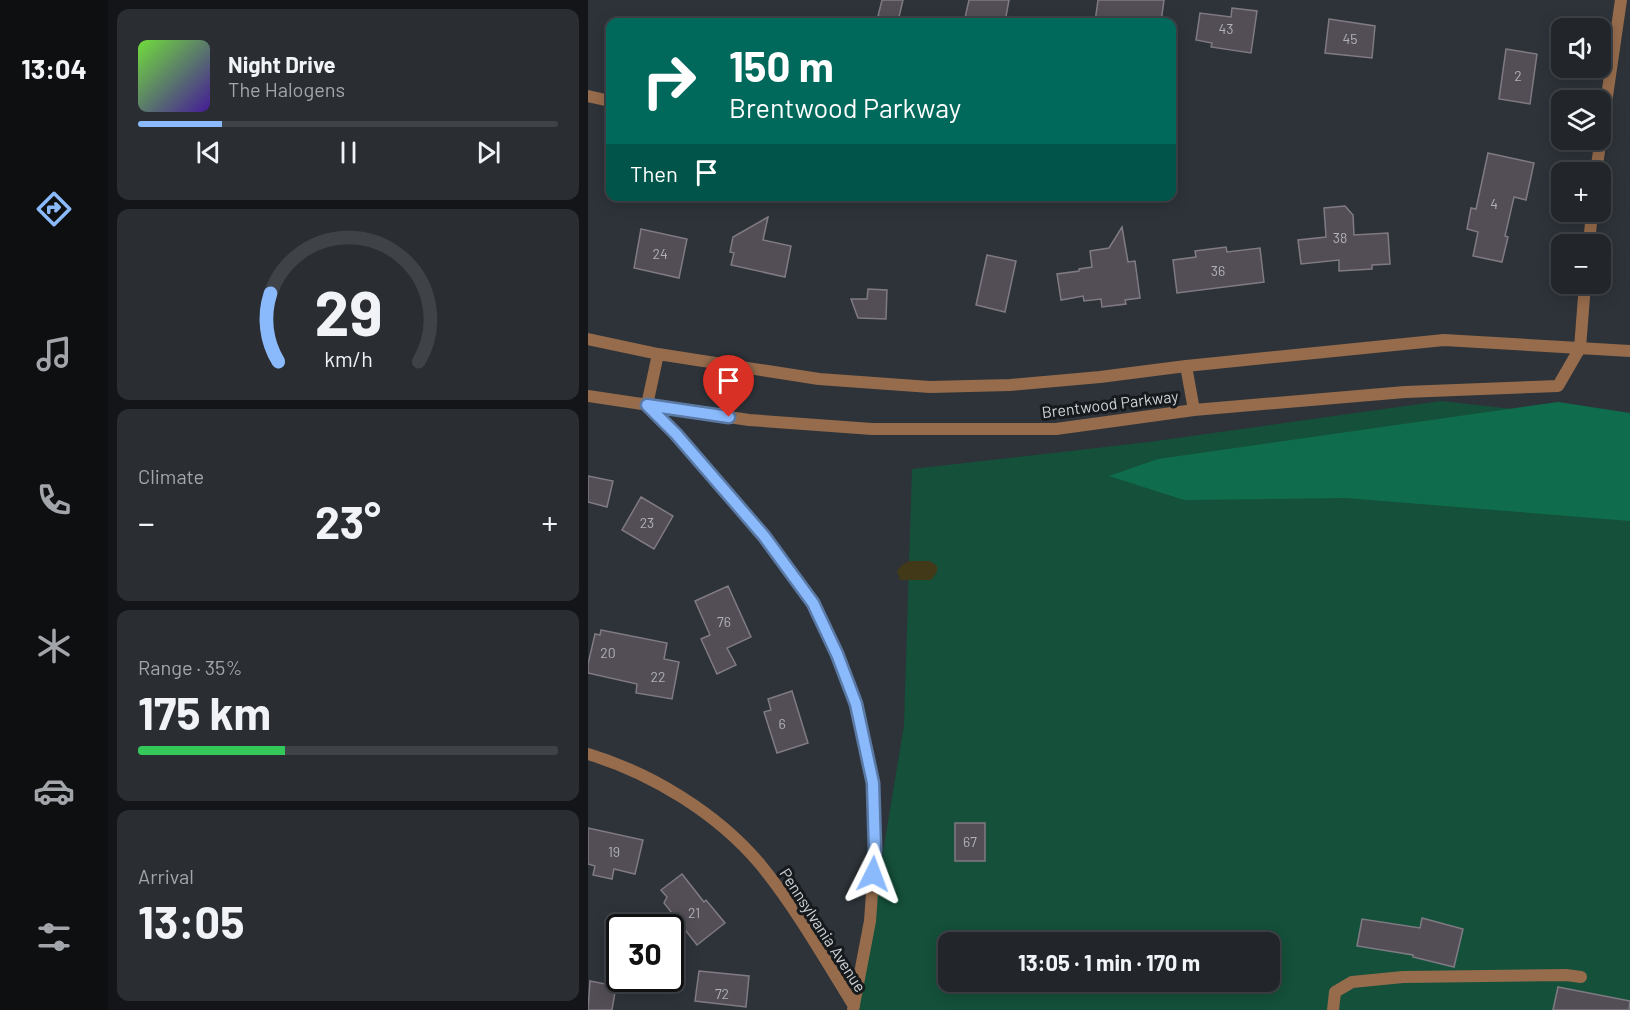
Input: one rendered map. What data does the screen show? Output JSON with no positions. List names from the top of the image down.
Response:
{
  "streets": {
    "street": ["Brentwood Parkway", "Pennsylvania Avenue"]
  },
  "house_numbers": [
    "43",
    "45",
    "2",
    "4",
    "38",
    "24",
    "36",
    "23",
    "76",
    "20",
    "22",
    "6",
    "67",
    "19",
    "21",
    "72"
  ],
  "page": {
    "tabs": "13:04",
    "map_buttons": ["+", "−"],
    "turn": ["150 m", "Brentwood Parkway"],
    "song": ["Night Drive", "The Halogens"],
    "then": "Then",
    "tile": [
      "Climate",
      ["Range · 35%", "175 km"],
      ["Arrival", "13:05"]
    ],
    "heat": ["−", "23°", "+"],
    "limit": "30",
    "trip": "13:05 · 1 min · 170 m",
    "gauge": ["29", "km/h"]
  }
}
